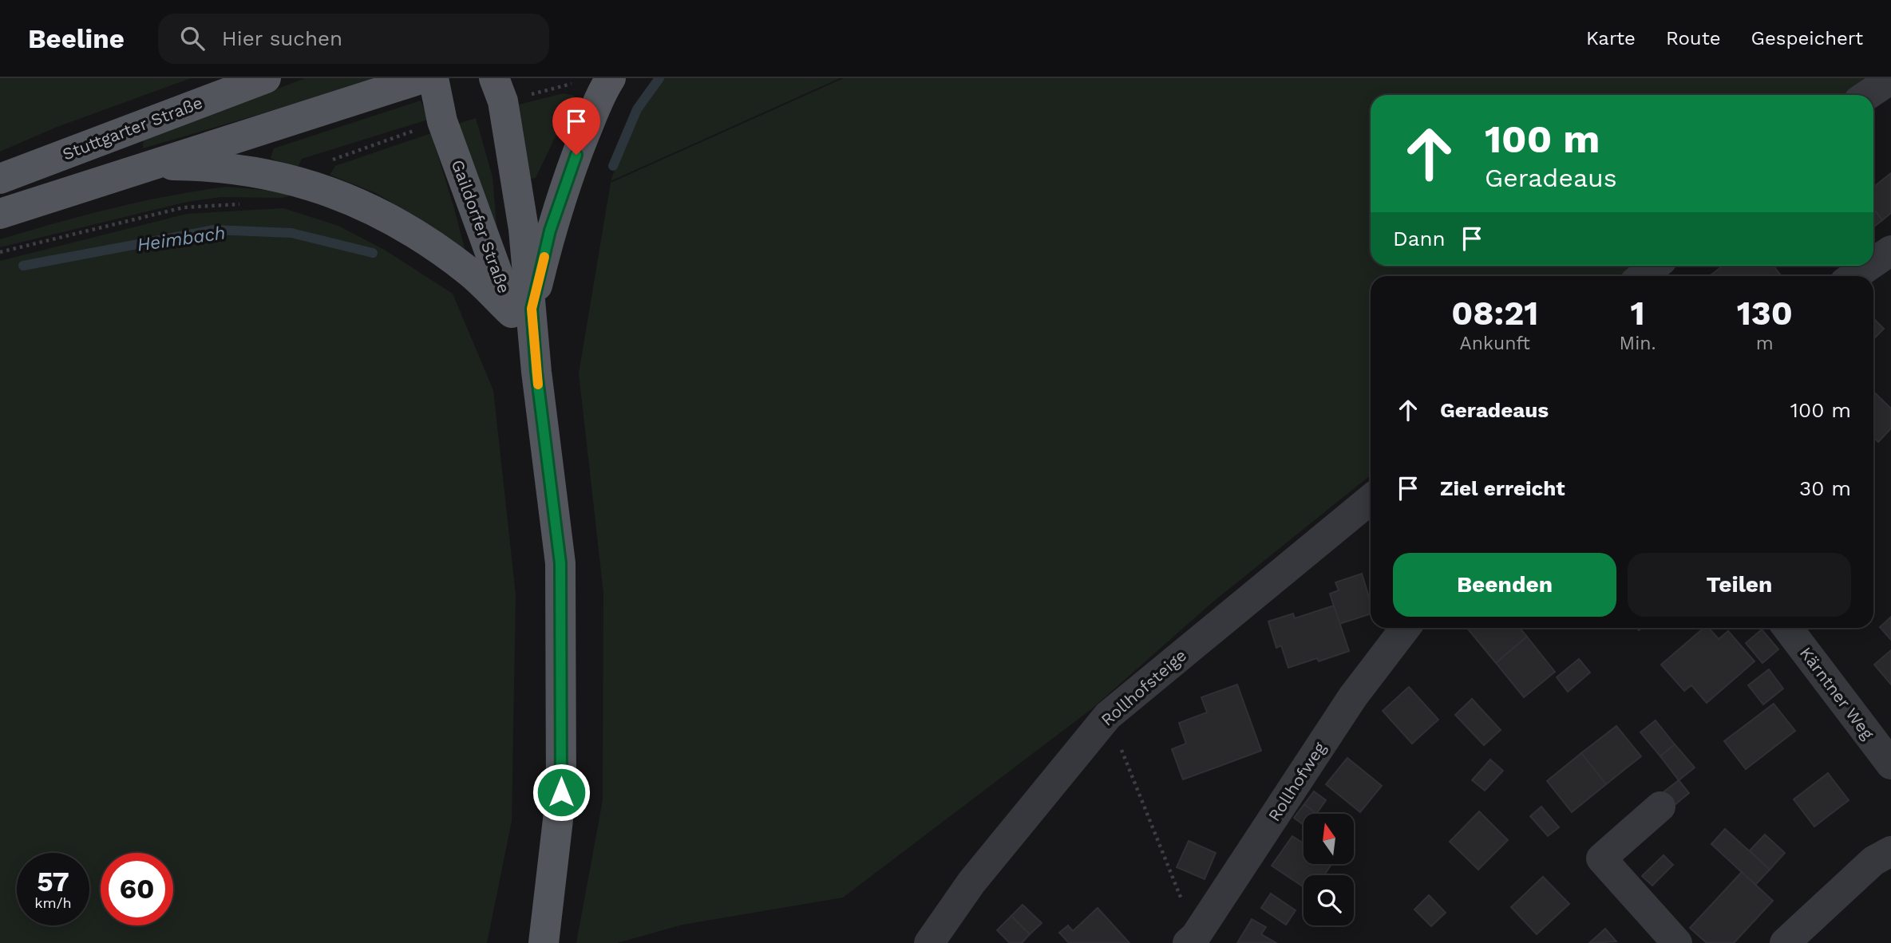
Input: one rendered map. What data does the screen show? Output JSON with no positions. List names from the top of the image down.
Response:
{
  "streets": {
    "main road": ["Stuttgarter Straße", "Gaildorfer Straße"],
    "street": ["Rollhofsteige", "Kärntner Weg", "Rollhofweg"]
  },
  "water": ["Heimbach"],
  "north": "top",
  "page": {
    "header": "Beeline",
    "search": "Hier suchen",
    "nav": ["Karte", "Route", "Gespeichert"],
    "turn": ["100 m", "Geradeaus"],
    "then": "Dann",
    "eta": [
      "08:21",
      "Ankunft",
      "1",
      "Min.",
      "130",
      "m"
    ],
    "list": [
      {
        "name": "Geradeaus",
        "value": "100 m"
      },
      {
        "name": "Ziel erreicht",
        "value": "30 m"
      }
    ],
    "buttons": ["Beenden", "Teilen"],
    "speed": "57 km/h",
    "limit": "60"
  }
}
